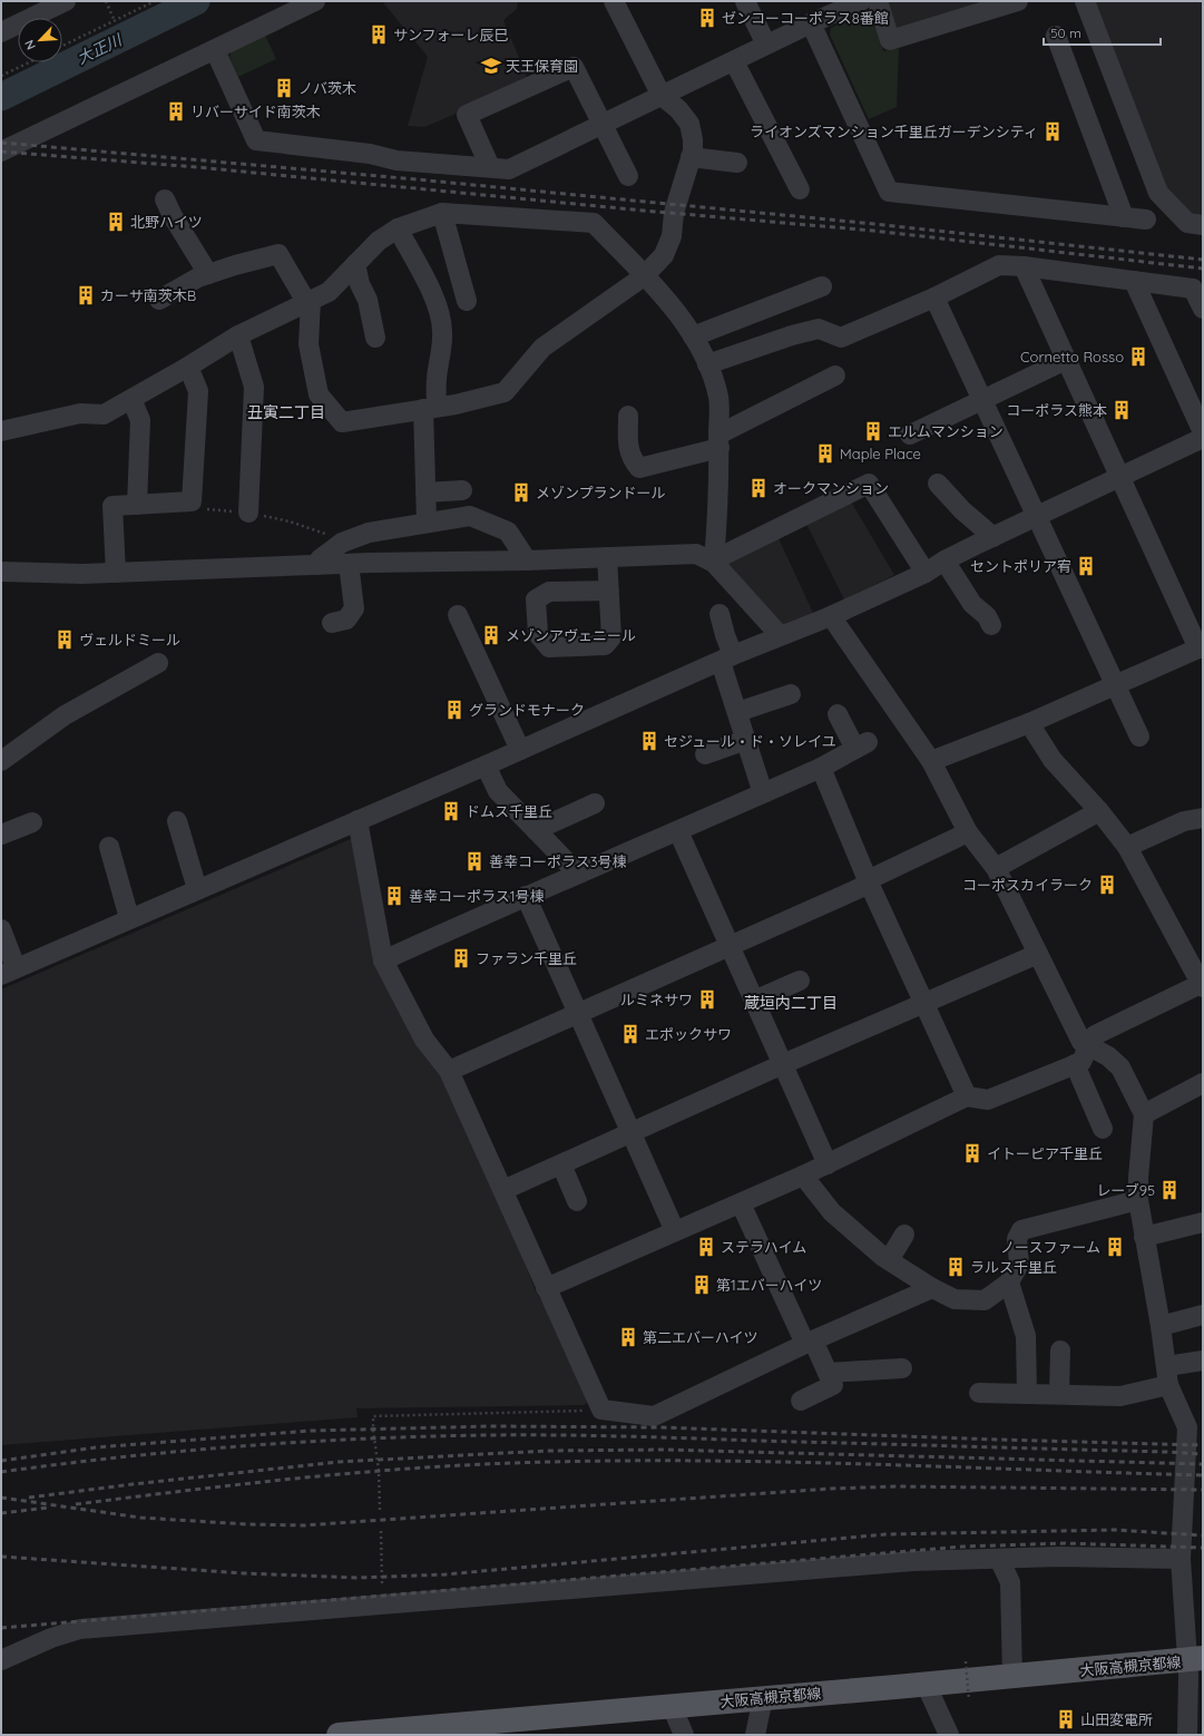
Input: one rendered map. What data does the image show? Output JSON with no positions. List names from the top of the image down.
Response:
{
  "streets": {
    "main road": ["大阪高槻京都線"]
  },
  "districts": ["丑寅二丁目", "蔵垣内二丁目"],
  "water": ["大正川"],
  "places": {
    "building": [
      "ゼンコーコーポラス8番館",
      "サンフォーレ辰巳",
      "ノバ茨木",
      "リバーサイド南茨木",
      "ライオンズマンション千里丘ガーデンシティ",
      "北野ハイツ",
      "カーサ南茨木B",
      "Cornetto Rosso",
      "コーポラス熊本",
      "エルムマンション",
      "Maple Place",
      "オークマンション",
      "メゾンプランドール",
      "セントポリア宥",
      "メゾンアヴェニール",
      "ヴェルドミール",
      "グランドモナーク",
      "セジュール・ド・ソレイユ",
      "ドムス千里丘",
      "善幸コーポラス3号棟",
      "コーポスカイラーク",
      "善幸コーポラス1号棟",
      "ファラン千里丘",
      "ルミネサワ",
      "エポックサワ",
      "イトーピア千里丘",
      "レーブ95",
      "ステラハイム",
      "ノースファーム",
      "ラルス千里丘",
      "第1エバーハイツ",
      "第二エバーハイツ",
      "山田変電所"
    ],
    "school or university": ["天王保育園"]
  },
  "scale_bar": "50 m",
  "north": "bottom left"
}
